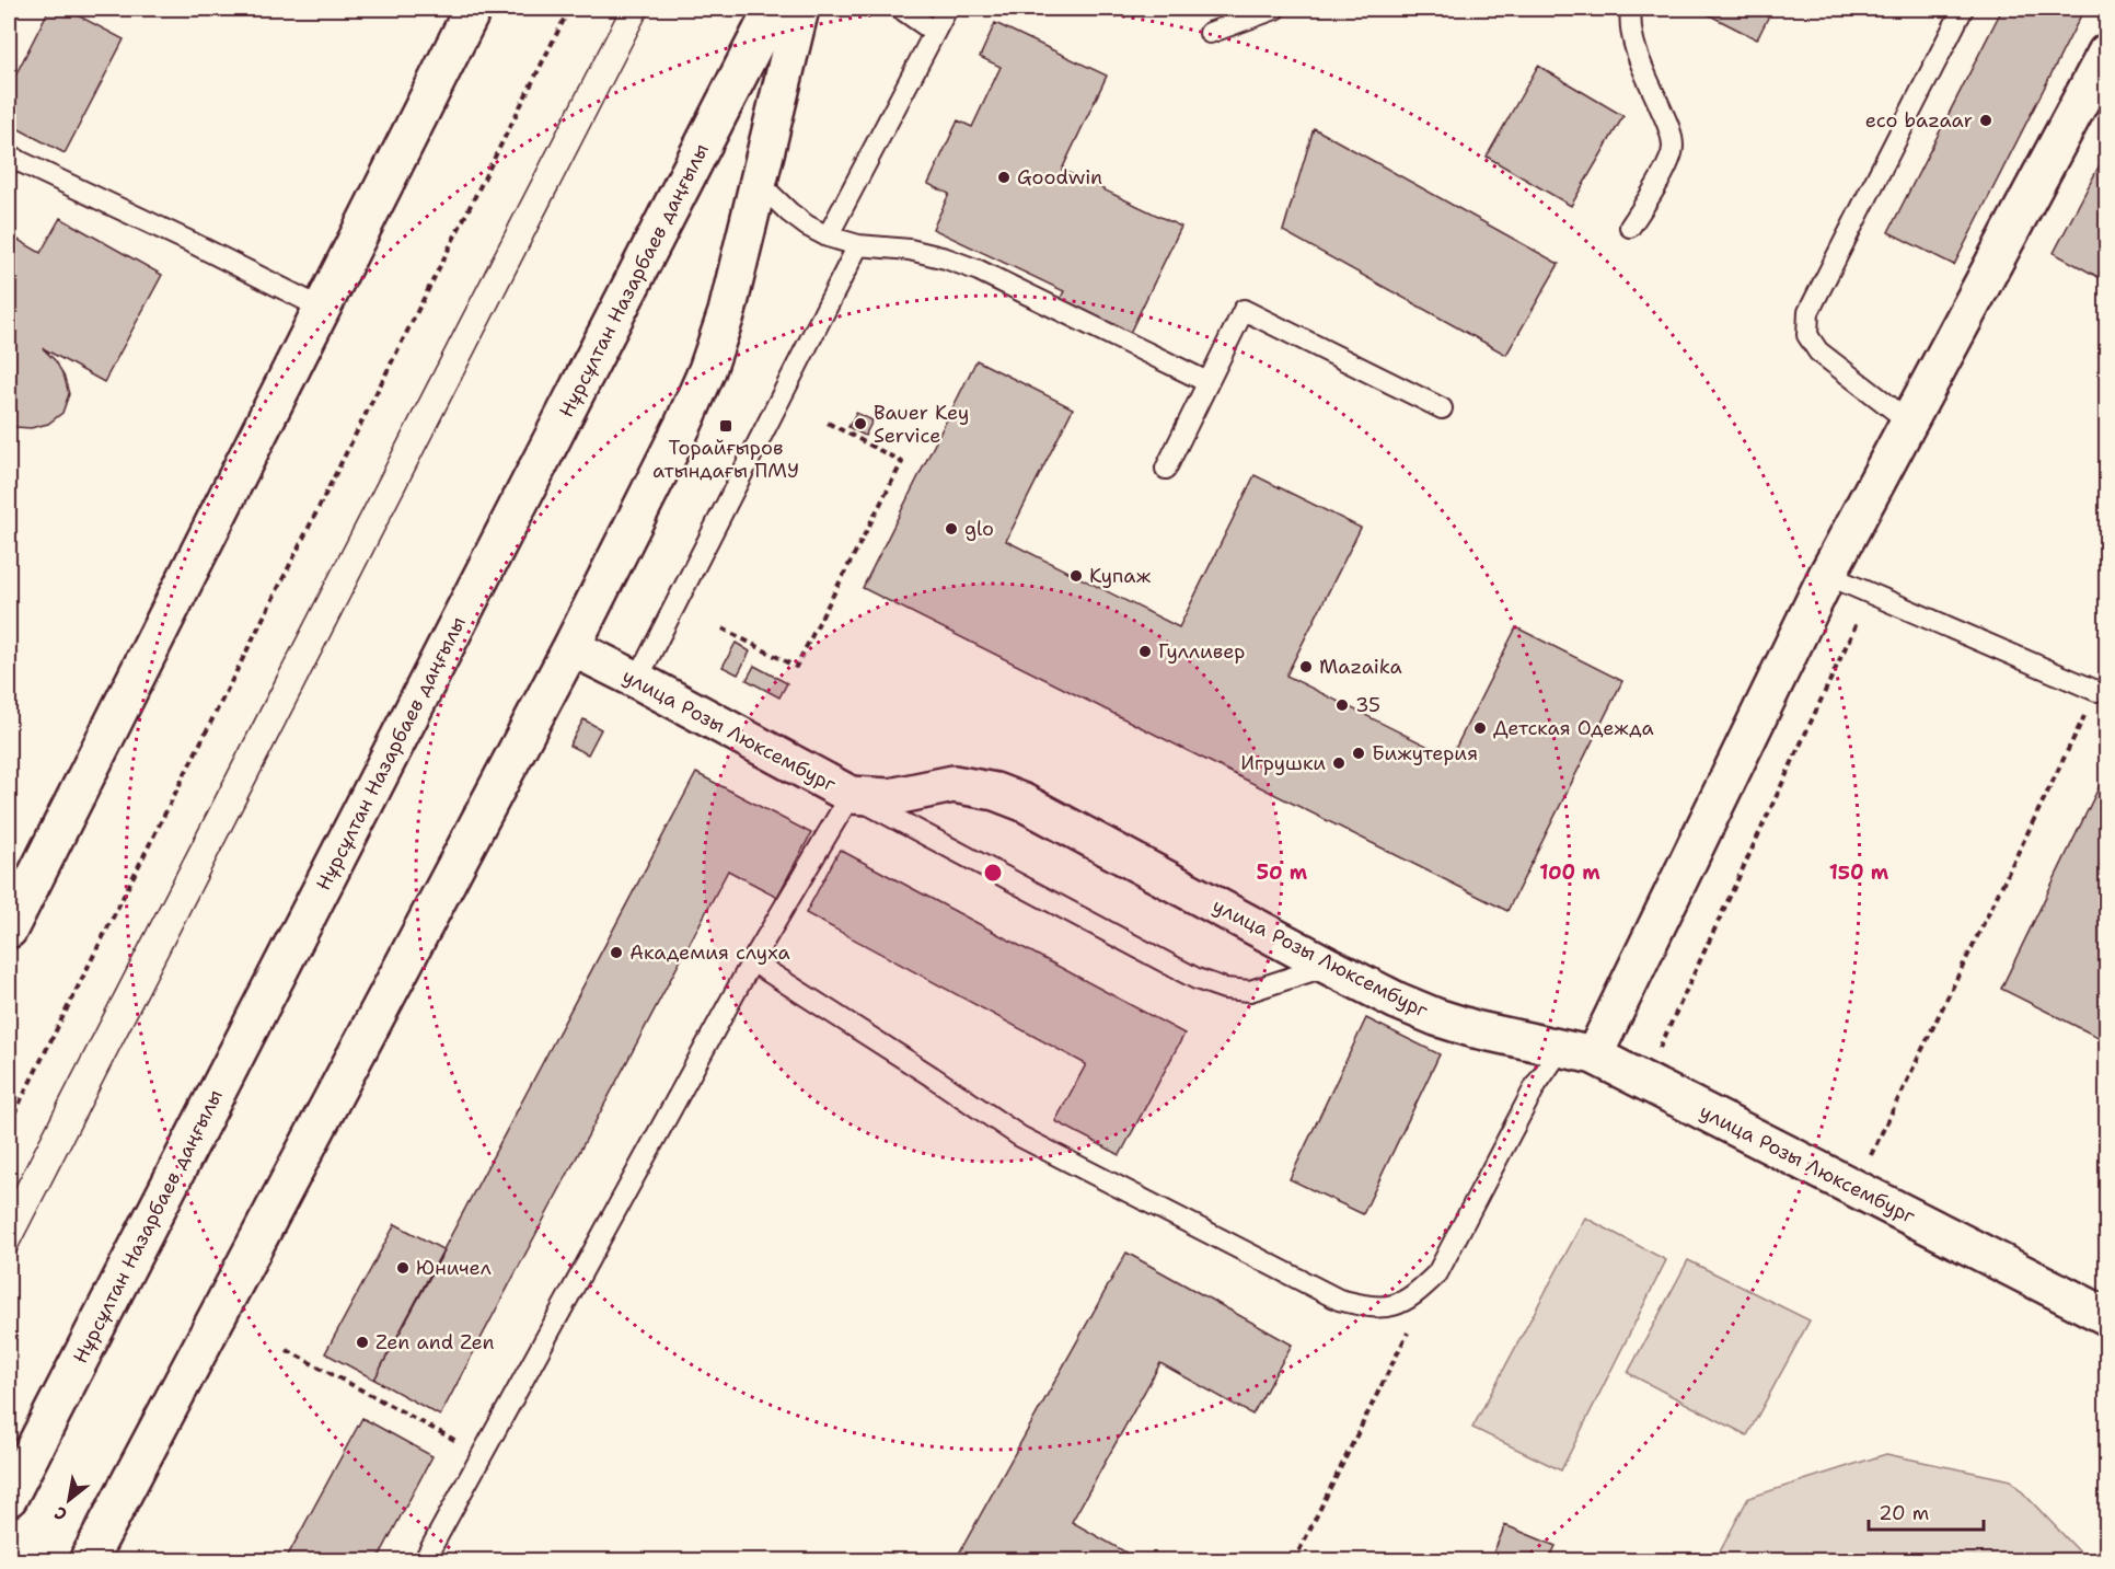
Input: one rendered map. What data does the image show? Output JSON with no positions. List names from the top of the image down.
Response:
{
  "streets": {
    "street": ["Нұрсұлтан Назарбаев даңғылы", "улица Розы Люксембург"]
  },
  "places": {
    "other": [
      "eco bazaar",
      "Goodwin",
      "Bauer Key Service",
      "glo",
      "Купаж",
      "Гулливер",
      "Mazaika",
      "35",
      "Детская Одежда",
      "Бижутерия",
      "Игрушки",
      "Академия слуха",
      "Юничел",
      "Zen and Zen"
    ],
    "transit": ["Торайғыров атындағы ПМУ"]
  },
  "scale_bar": "20 m",
  "north": "bottom left",
  "rings": ["50 m", "100 m", "150 m"]
}
